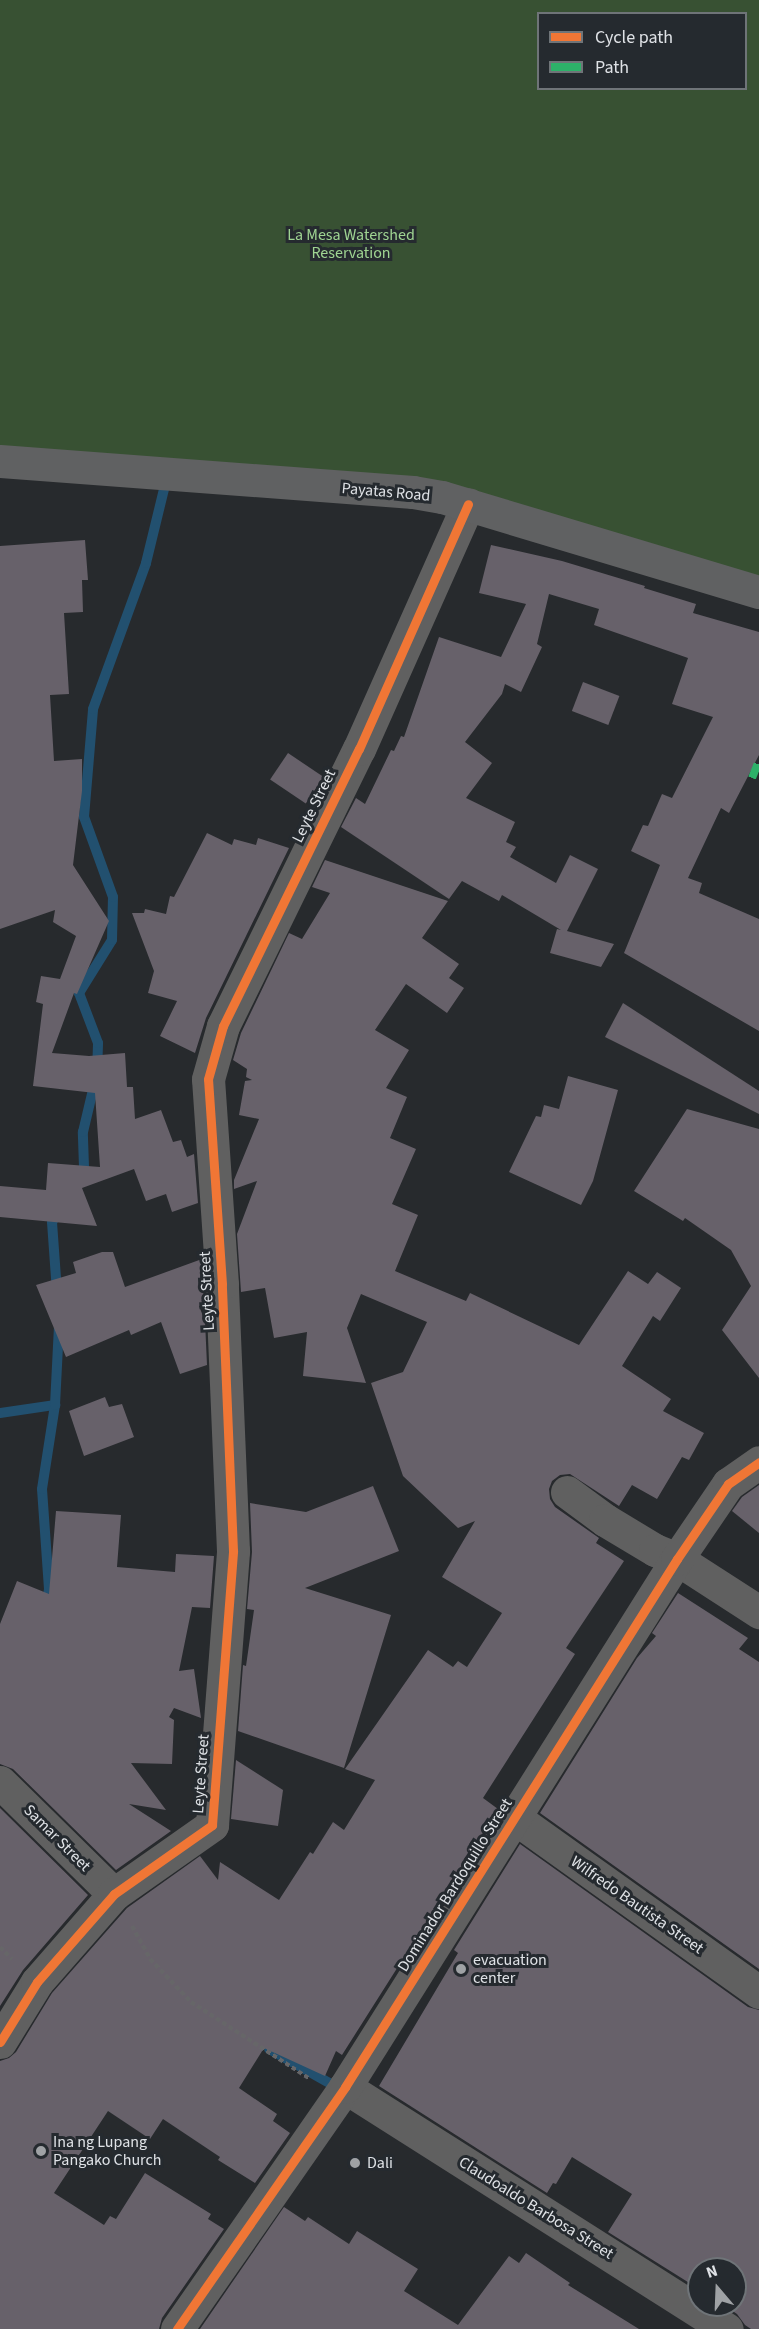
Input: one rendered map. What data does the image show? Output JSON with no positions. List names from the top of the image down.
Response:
{
  "streets": {
    "main road": ["Payatas Road"],
    "street": [
      "Leyte Street",
      "Samar Street",
      "Dominador Bardoquillo Street",
      "Wilfredo Bautista Street",
      "Claudoaldo Barbosa Street"
    ]
  },
  "crossings": [
    ["Payatas Road", "Leyte Street"],
    ["Leyte Street", "Samar Street"],
    ["Dominador Bardoquillo Street", "Wilfredo Bautista Street"],
    ["Dominador Bardoquillo Street", "Claudoaldo Barbosa Street"]
  ],
  "parks": ["La Mesa Watershed Reservation"],
  "places": ["evacuation center", "Ina ng Lupang Pangako Church", "Dali"],
  "legend": ["Cycle path", "Path"],
  "north": "top"
}
